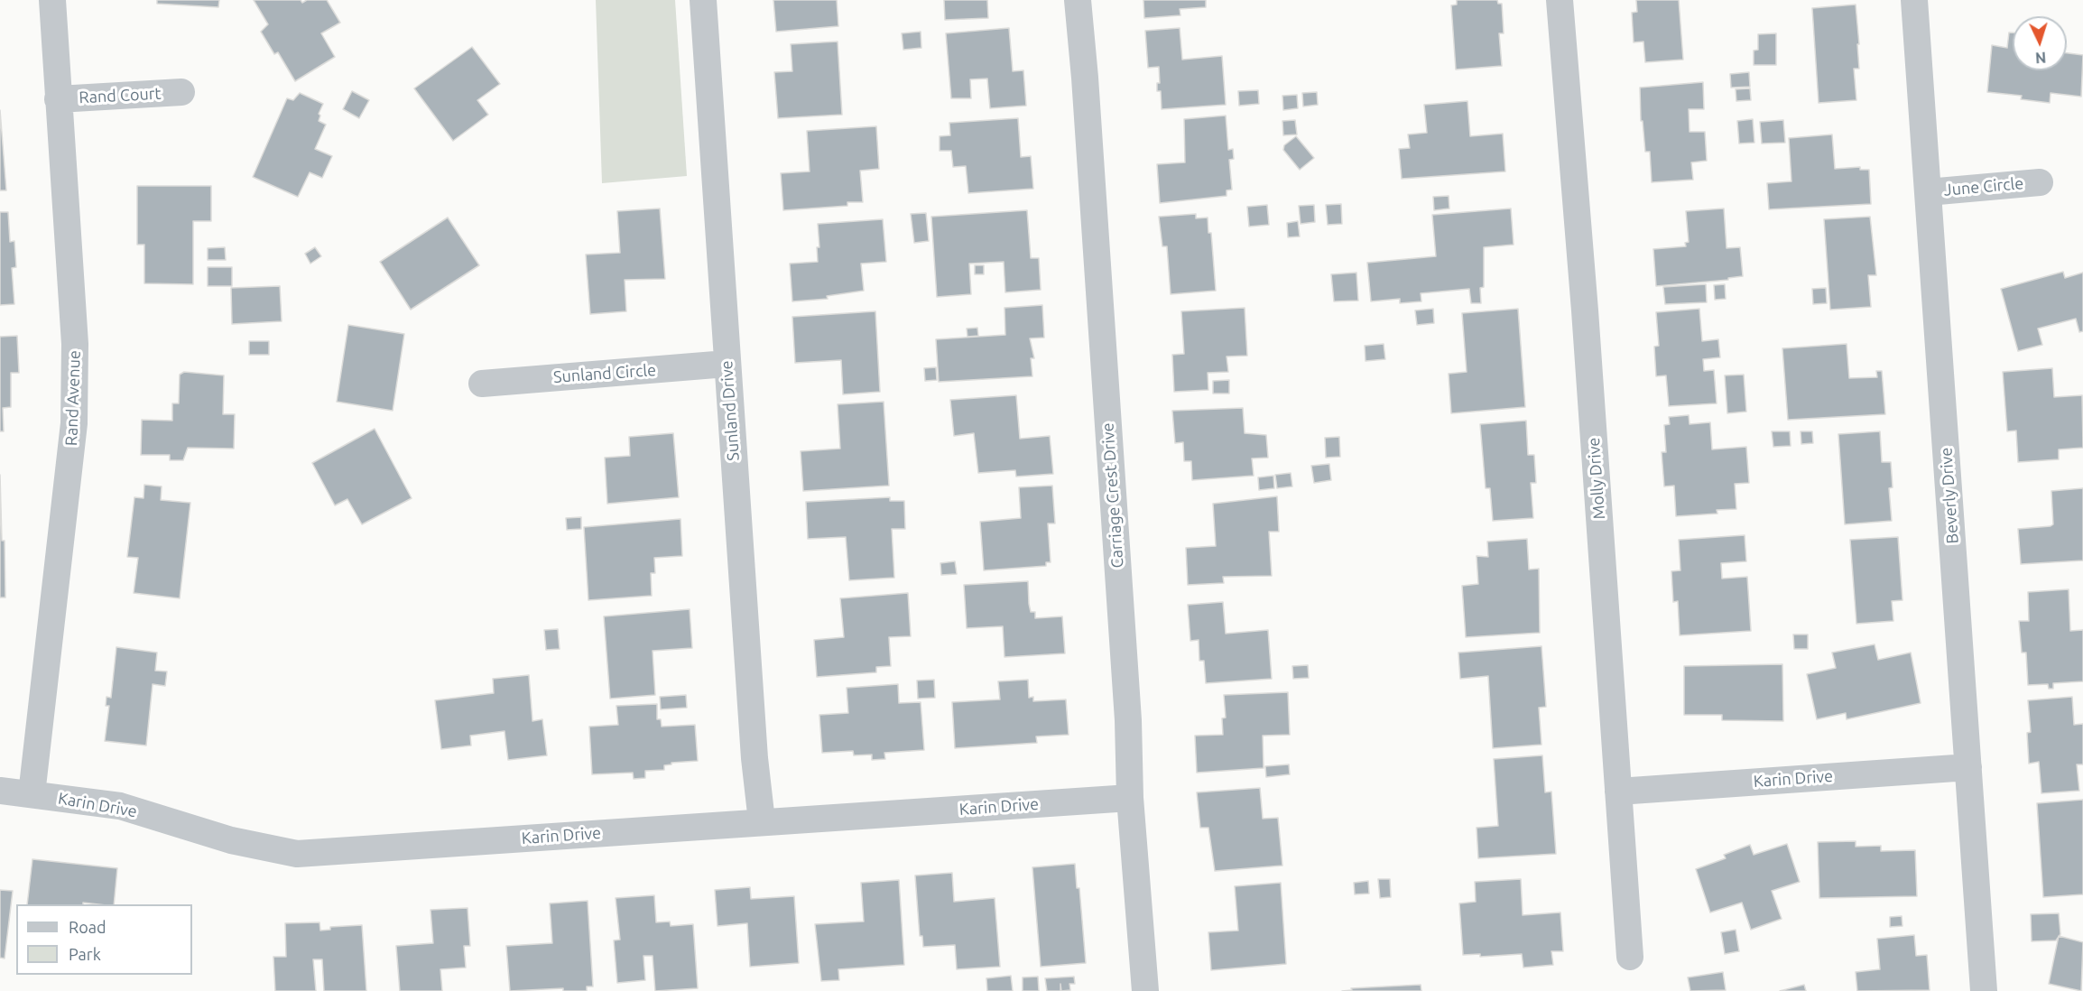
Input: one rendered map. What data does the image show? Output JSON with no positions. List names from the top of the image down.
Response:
{
  "streets": {
    "street": [
      "Rand Court",
      "June Circle",
      "Sunland Circle",
      "Rand Avenue",
      "Sunland Drive",
      "Molly Drive",
      "Carriage Crest Drive",
      "Beverly Drive",
      "Karin Drive"
    ]
  },
  "crossings": [
    ["Rand Court", "Rand Avenue"],
    ["June Circle", "Beverly Drive"],
    ["Sunland Circle", "Sunland Drive"],
    ["Rand Avenue", "Karin Drive"],
    ["Sunland Drive", "Karin Drive"],
    ["Molly Drive", "Karin Drive"],
    ["Carriage Crest Drive", "Karin Drive"],
    ["Beverly Drive", "Karin Drive"]
  ],
  "legend": ["Road", "Park"],
  "north": "bottom"
}
